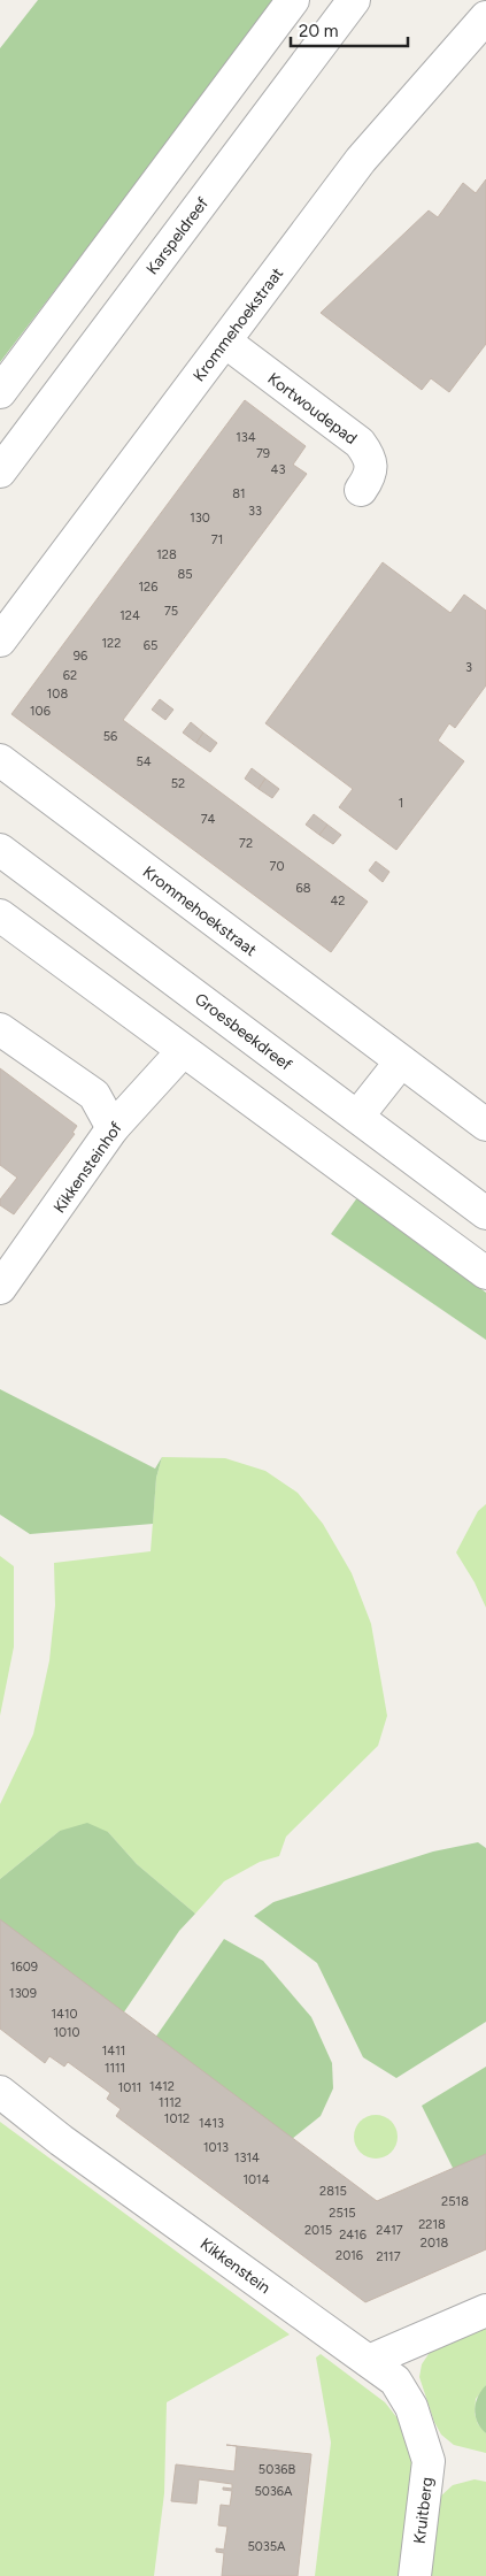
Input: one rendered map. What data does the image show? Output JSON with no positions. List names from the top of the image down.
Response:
{
  "streets": {
    "street": [
      "Karspeldreef",
      "Krommehoekstraat",
      "Kortwoudepad",
      "Groesbeekdreef",
      "Kikkensteinhof",
      "Kikkenstein",
      "Kruitberg"
    ]
  },
  "crossings": [
    ["Krommehoekstraat", "Kortwoudepad"],
    ["Kikkenstein", "Kruitberg"]
  ],
  "house_numbers": [
    "134",
    "79",
    "43",
    "81",
    "33",
    "130",
    "71",
    "128",
    "85",
    "126",
    "75",
    "124",
    "122",
    "65",
    "96",
    "3",
    "62",
    "108",
    "106",
    "56",
    "54",
    "52",
    "1",
    "74",
    "72",
    "70",
    "68",
    "42",
    "1609",
    "1309",
    "1410",
    "1010",
    "1411",
    "1111",
    "1412",
    "1011",
    "1112",
    "1012",
    "1413",
    "1013",
    "1314",
    "1014",
    "2815",
    "2518",
    "2515",
    "2218",
    "2015",
    "2417",
    "2416",
    "2018",
    "2016",
    "2117",
    "5036B",
    "5036A",
    "5035A"
  ],
  "scale_bar": "20 m"
}
